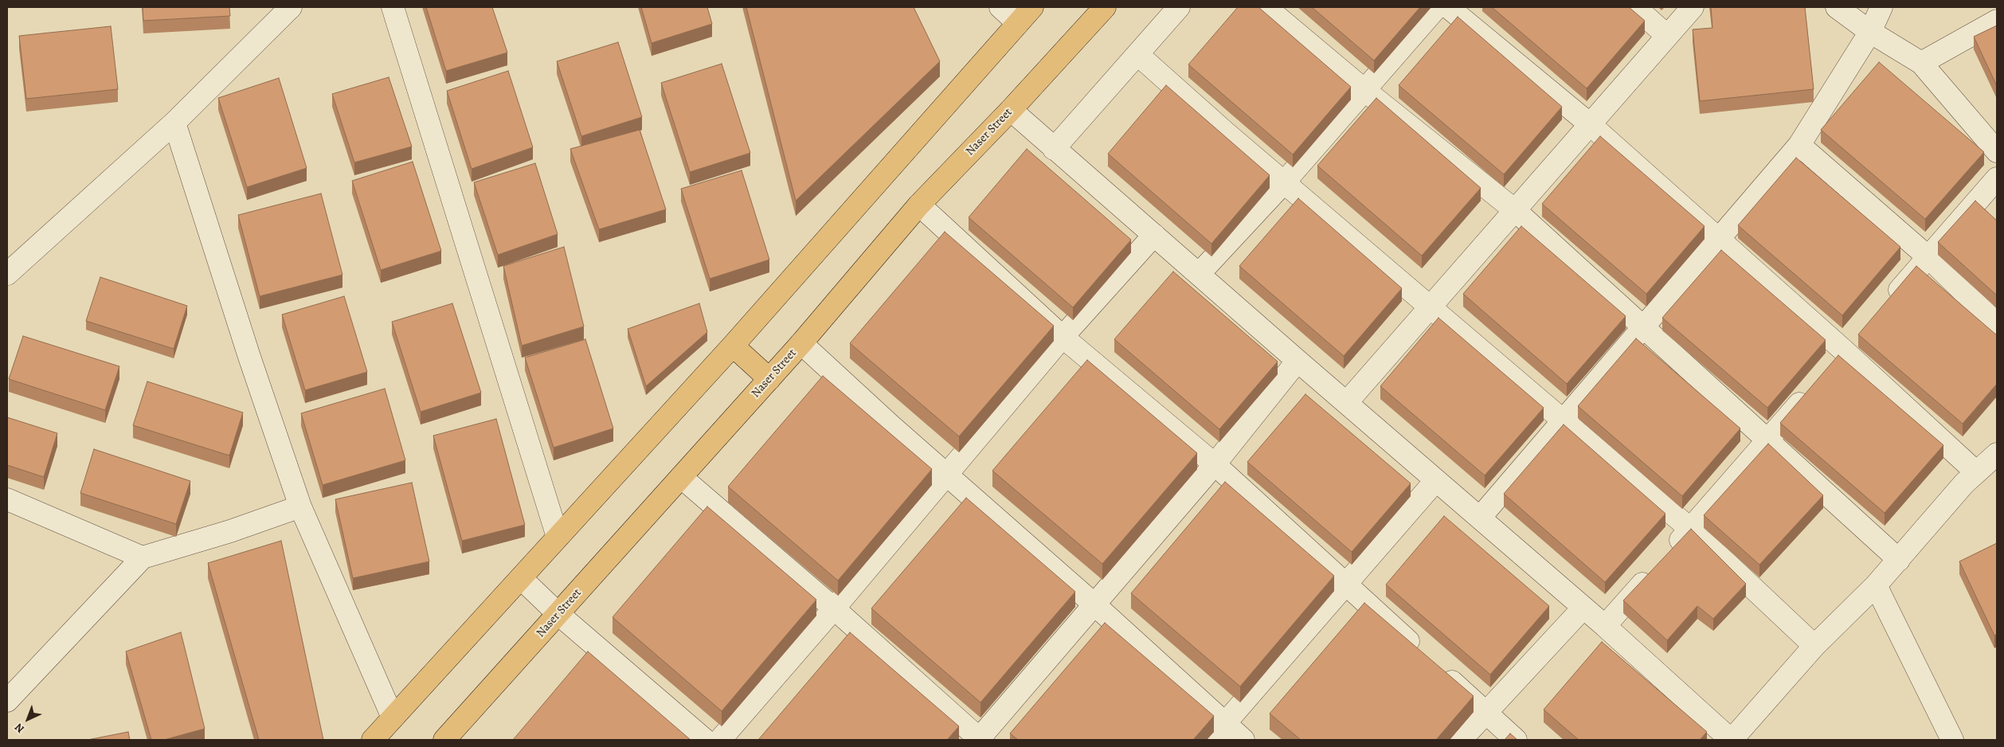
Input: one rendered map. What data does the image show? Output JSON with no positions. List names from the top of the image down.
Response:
{
  "streets": {
    "main road": ["Naser Street"]
  },
  "north": "bottom left"
}
